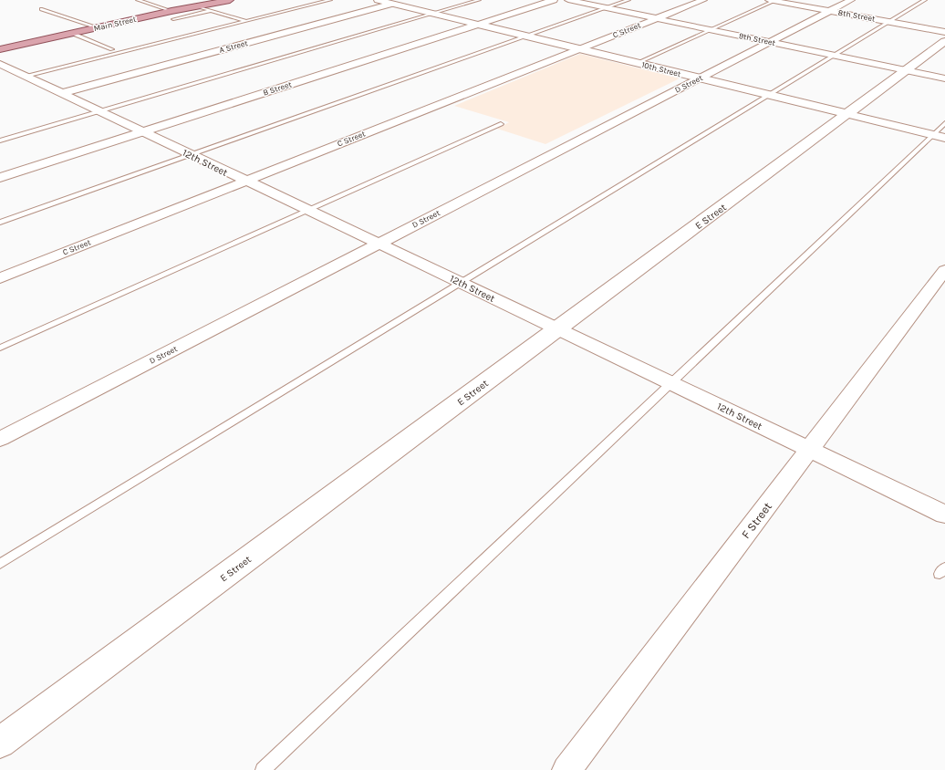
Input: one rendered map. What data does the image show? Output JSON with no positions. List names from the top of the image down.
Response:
{
  "streets": {
    "main road": ["Main Street"],
    "street": [
      "8th Street",
      "C Street",
      "9th Street",
      "A Street",
      "10th Street",
      "D Street",
      "B Street",
      "12th Street",
      "E Street",
      "F Street"
    ]
  },
  "crossings": [
    ["8th Street", "D Street"],
    ["C Street", "9th Street"],
    ["C Street", "10th Street"],
    ["C Street", "12th Street"],
    ["9th Street", "D Street"],
    ["9th Street", "E Street"],
    ["A Street", "10th Street"],
    ["A Street", "12th Street"],
    ["10th Street", "D Street"],
    ["10th Street", "B Street"],
    ["10th Street", "E Street"],
    ["D Street", "12th Street"],
    ["B Street", "12th Street"],
    ["12th Street", "E Street"],
    ["12th Street", "F Street"]
  ]
}
